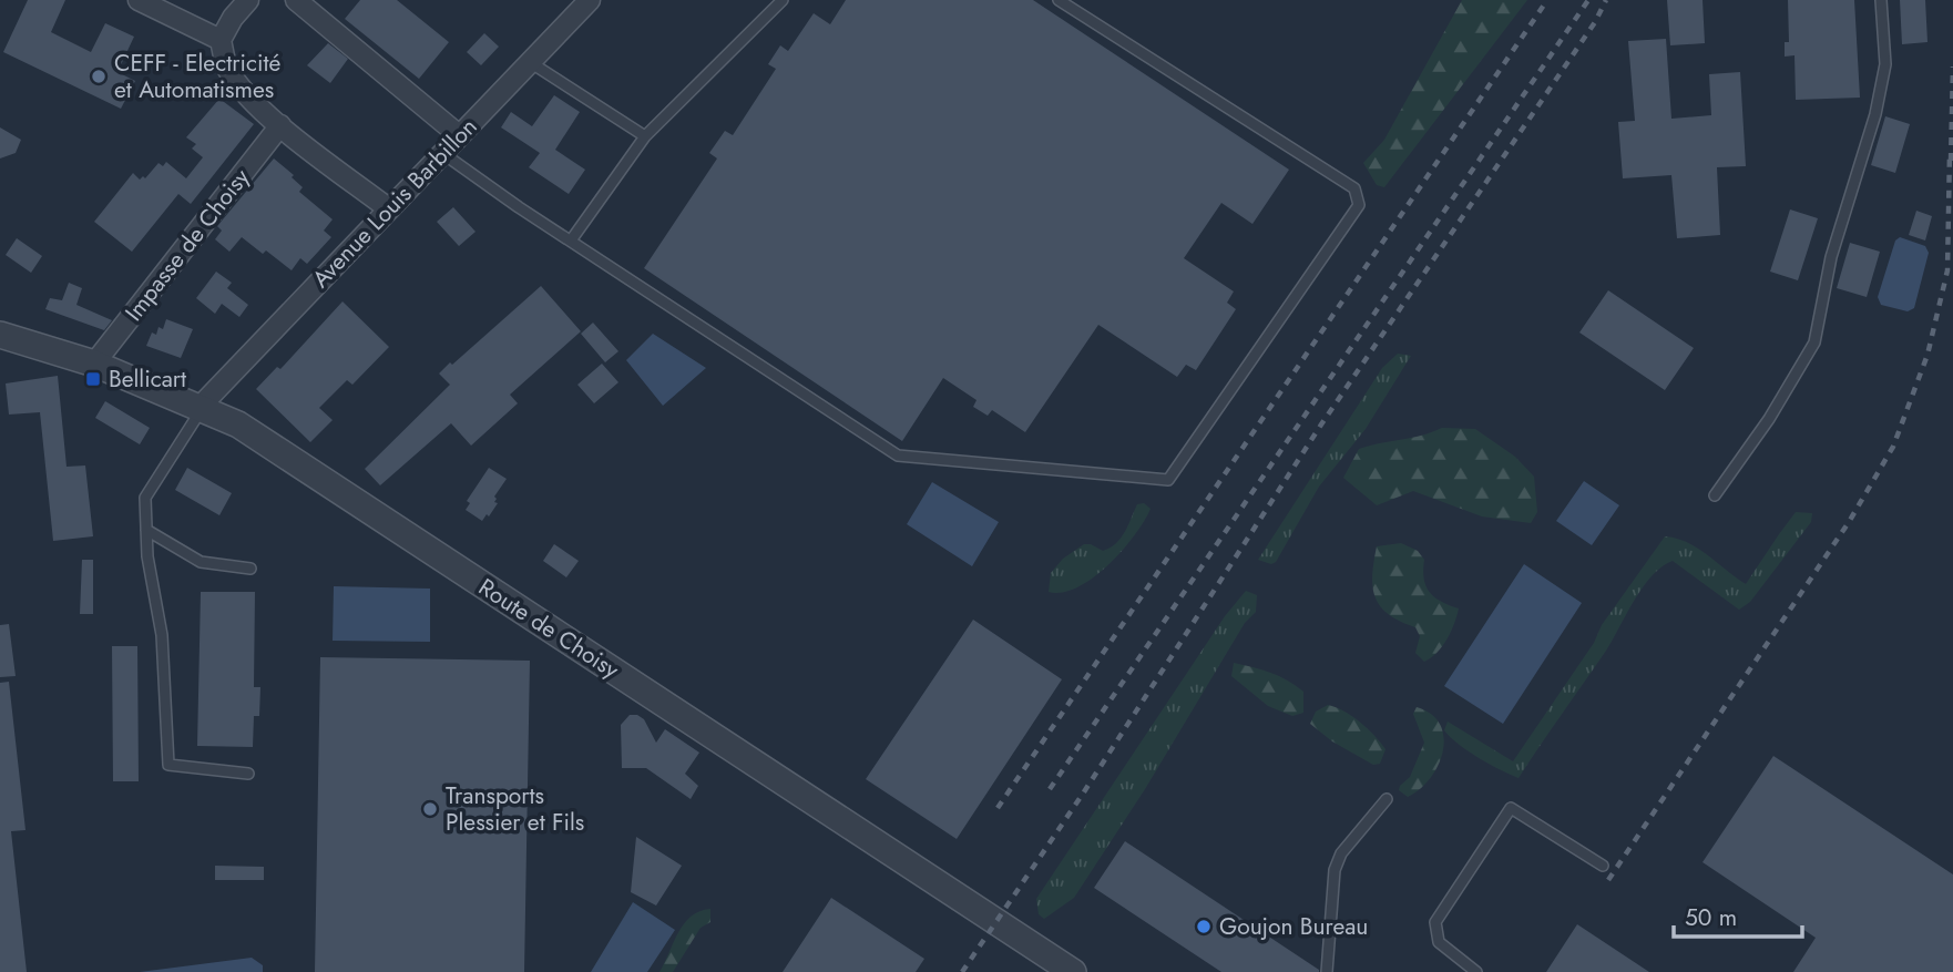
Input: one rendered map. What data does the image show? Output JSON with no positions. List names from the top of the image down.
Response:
{
  "streets": {
    "street": ["Avenue Louis Barbillon", "Impasse de Choisy", "Route de Choisy"]
  },
  "crossings": [
    ["Avenue Louis Barbillon", "Route de Choisy"],
    ["Impasse de Choisy", "Route de Choisy"]
  ],
  "places": {
    "other": ["CEFF - Electricité et Automatismes", "Transports Plessier et Fils", "Goujon Bureau"],
    "transit": ["Bellicart"]
  },
  "scale_bar": "50 m"
}
